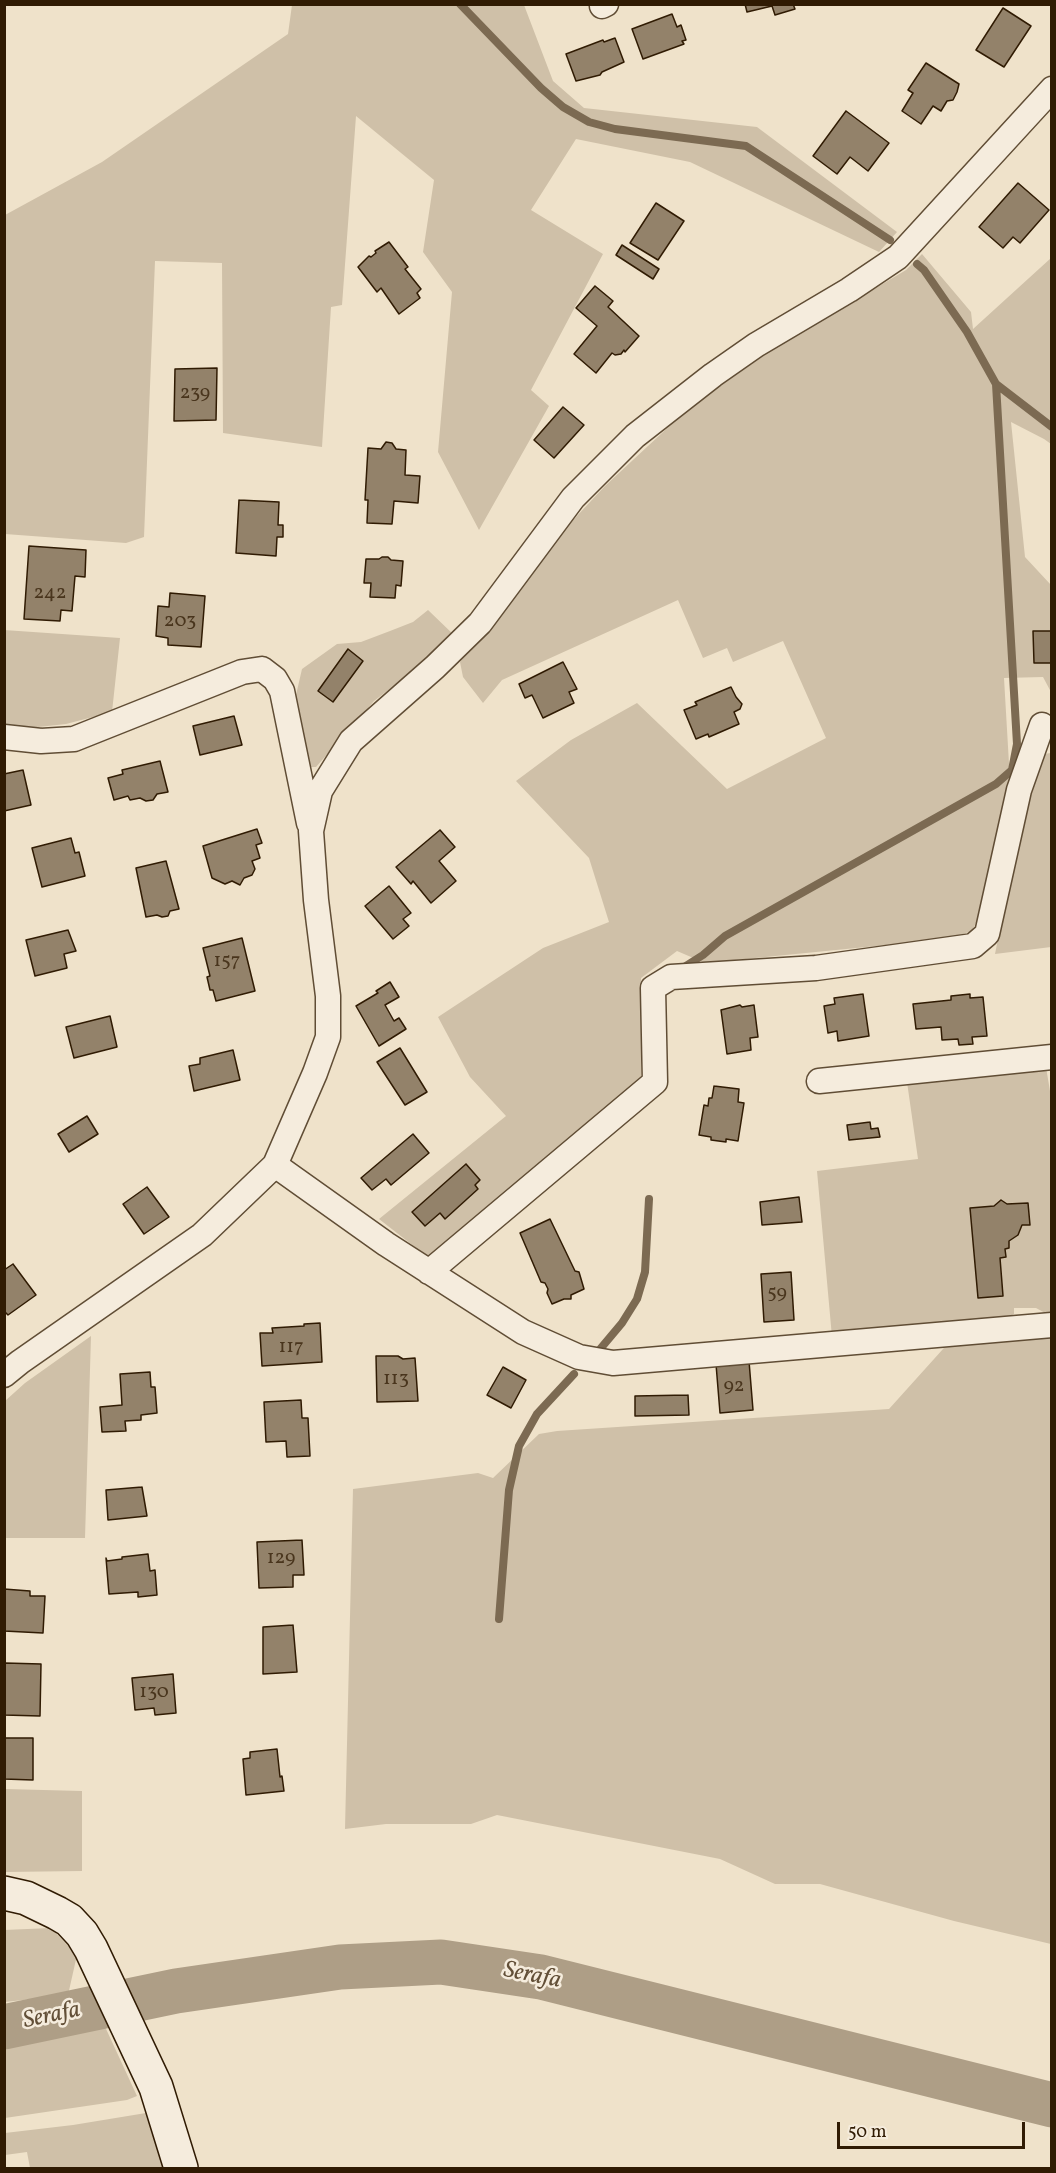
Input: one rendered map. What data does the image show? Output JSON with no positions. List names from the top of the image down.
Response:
{
  "water": ["Serafa"],
  "house_numbers": [
    "239",
    "242",
    "203",
    "157",
    "59",
    "117",
    "113",
    "92",
    "129",
    "130"
  ],
  "scale_bar": "50 m"
}
